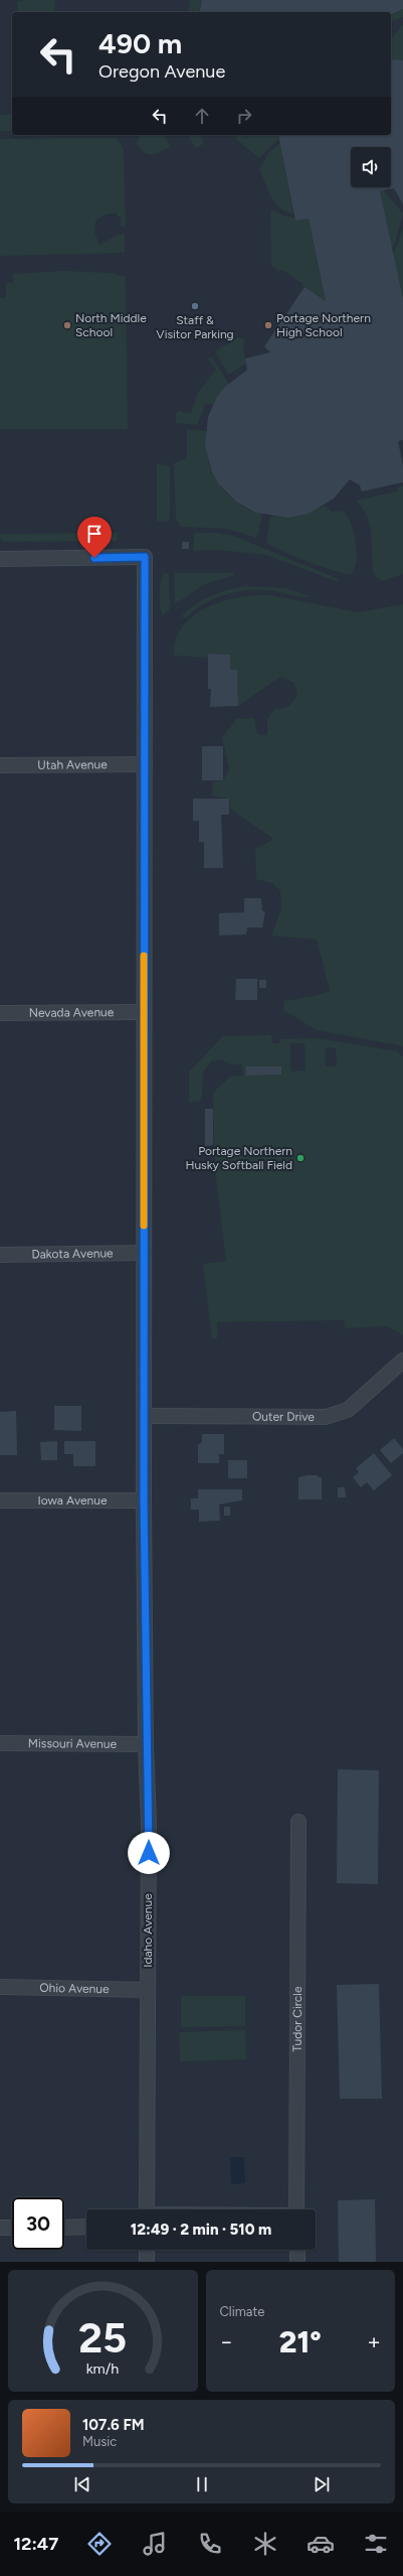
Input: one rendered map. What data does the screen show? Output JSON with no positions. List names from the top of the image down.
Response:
{
  "streets": {
    "street": [
      "Utah Avenue",
      "Nevada Avenue",
      "Dakota Avenue",
      "Outer Drive",
      "Iowa Avenue",
      "Missouri Avenue",
      "Idaho Avenue",
      "Ohio Avenue",
      "Tudor Circle"
    ]
  },
  "crossings": [
    ["Utah Avenue", "Idaho Avenue"],
    ["Nevada Avenue", "Idaho Avenue"],
    ["Dakota Avenue", "Idaho Avenue"],
    ["Outer Drive", "Idaho Avenue"],
    ["Iowa Avenue", "Idaho Avenue"],
    ["Missouri Avenue", "Idaho Avenue"],
    ["Idaho Avenue", "Ohio Avenue"]
  ],
  "places": [
    "Staff & Visitor Parking",
    "North Middle School",
    "Portage Northern High School",
    "Portage Northern Husky Softball Field"
  ],
  "page": {
    "turn": ["490 m", "Oregon Avenue"],
    "limit": "30",
    "trip": "12:49 · 2 min · 510 m",
    "tile": "Climate",
    "heat": ["−", "21°", "+"],
    "song": ["107.6 FM", "Music"],
    "tabs": "12:47",
    "gauge": ["25", "km/h"]
  }
}
